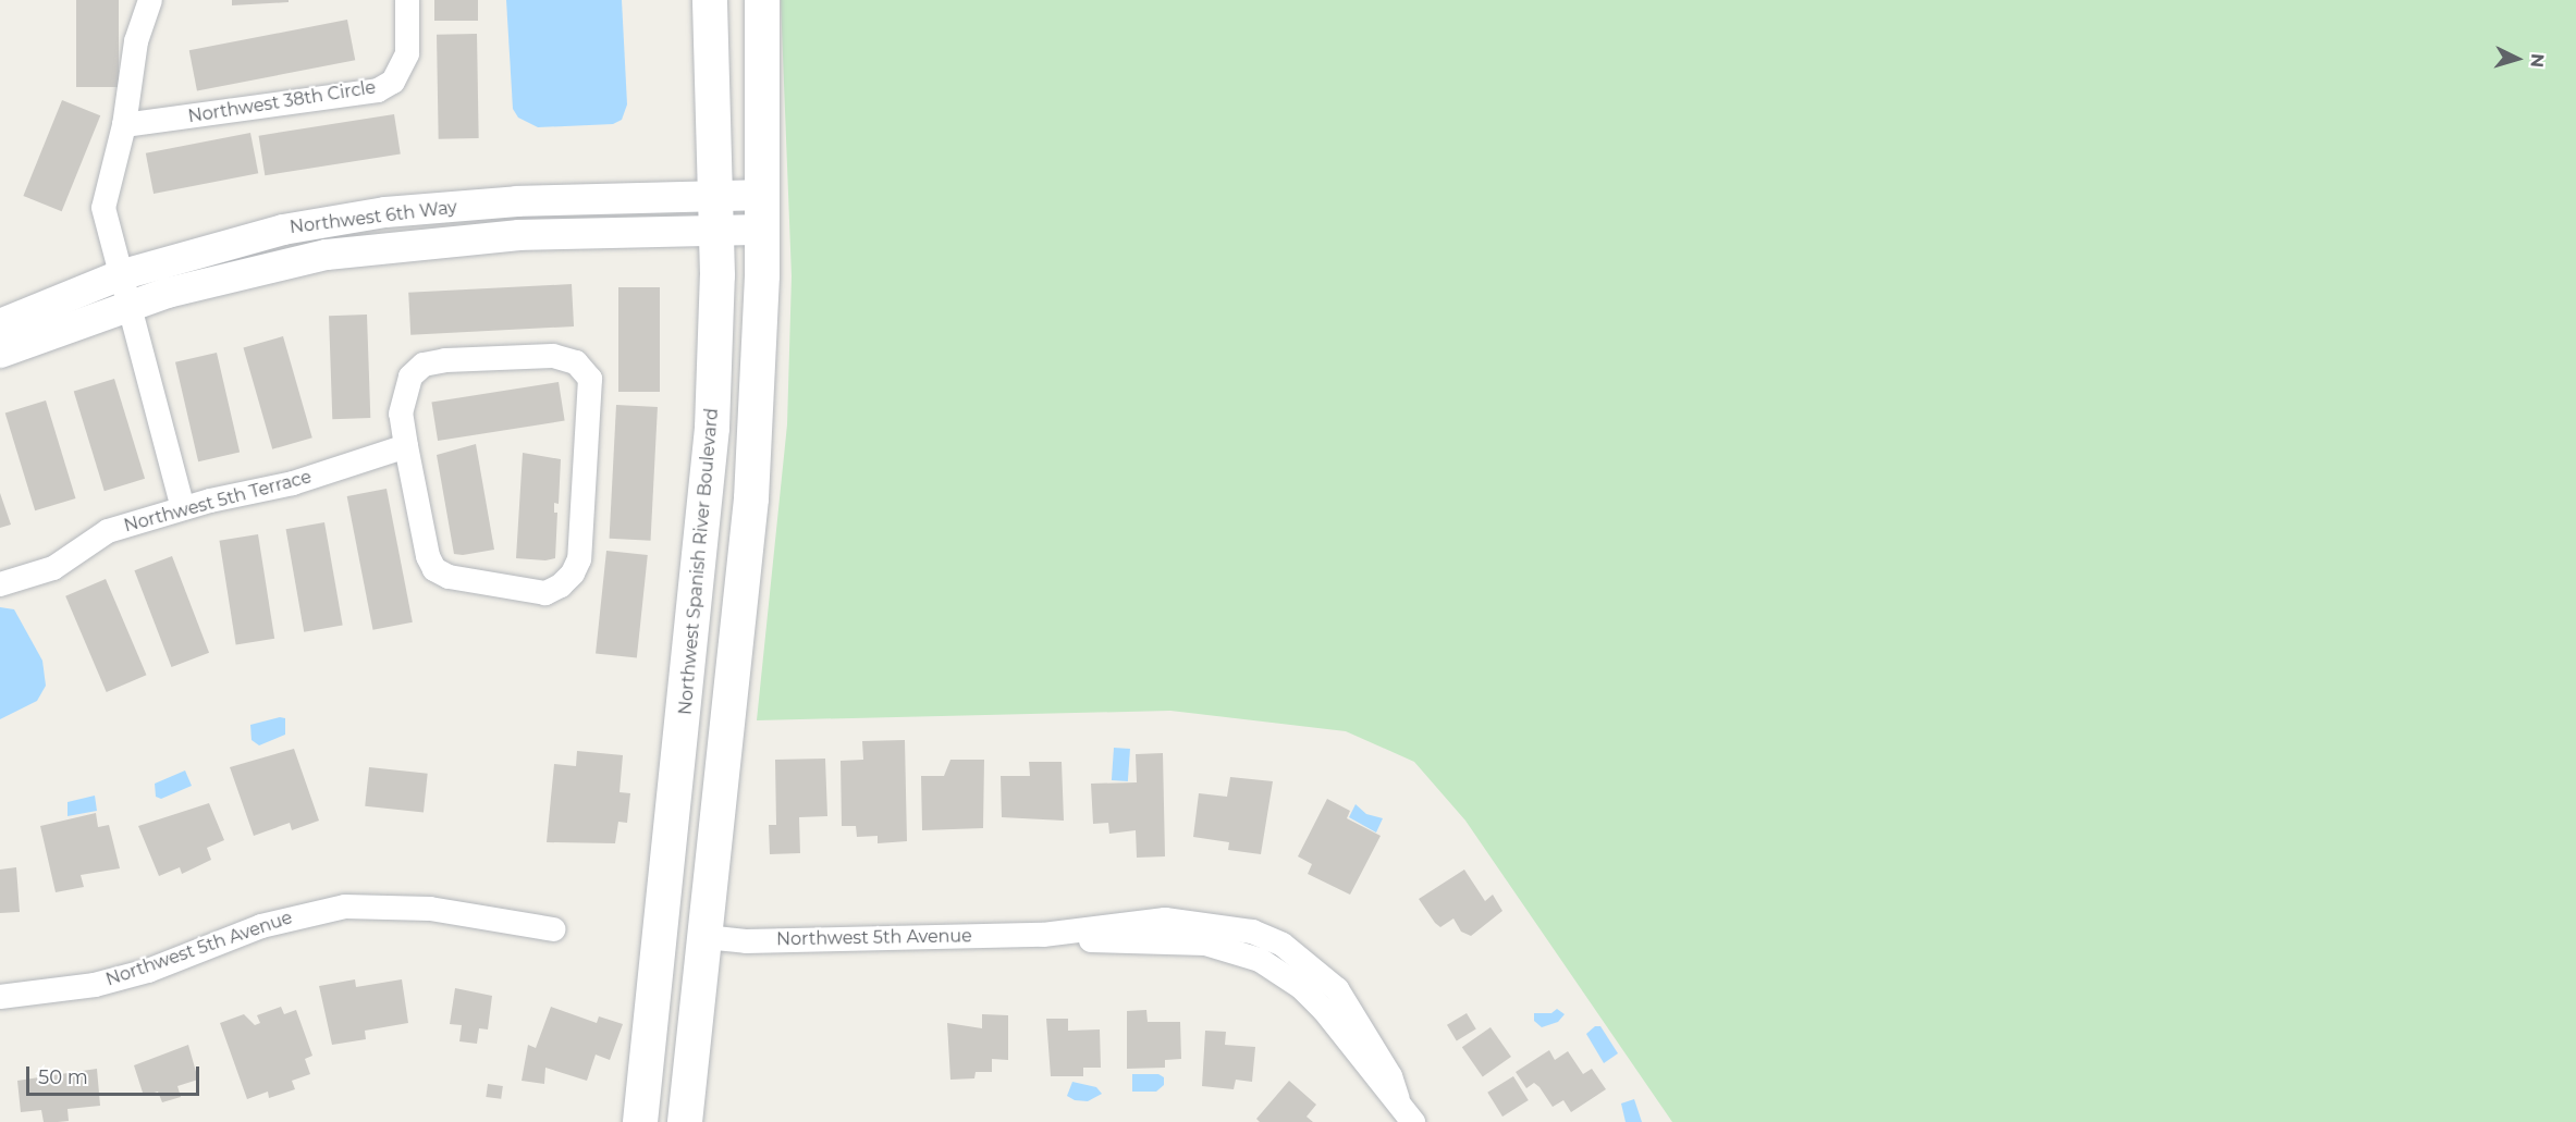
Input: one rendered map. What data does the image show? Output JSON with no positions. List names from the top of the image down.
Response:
{
  "streets": {
    "main road": ["Northwest Spanish River Boulevard"],
    "street": [
      "Northwest 38th Circle",
      "Northwest 6th Way",
      "Northwest 5th Terrace",
      "Northwest 5th Avenue"
    ]
  },
  "crossings": [
    ["Northwest 6th Way", "Northwest Spanish River Boulevard"]
  ],
  "scale_bar": "50 m",
  "north": "right"
}
